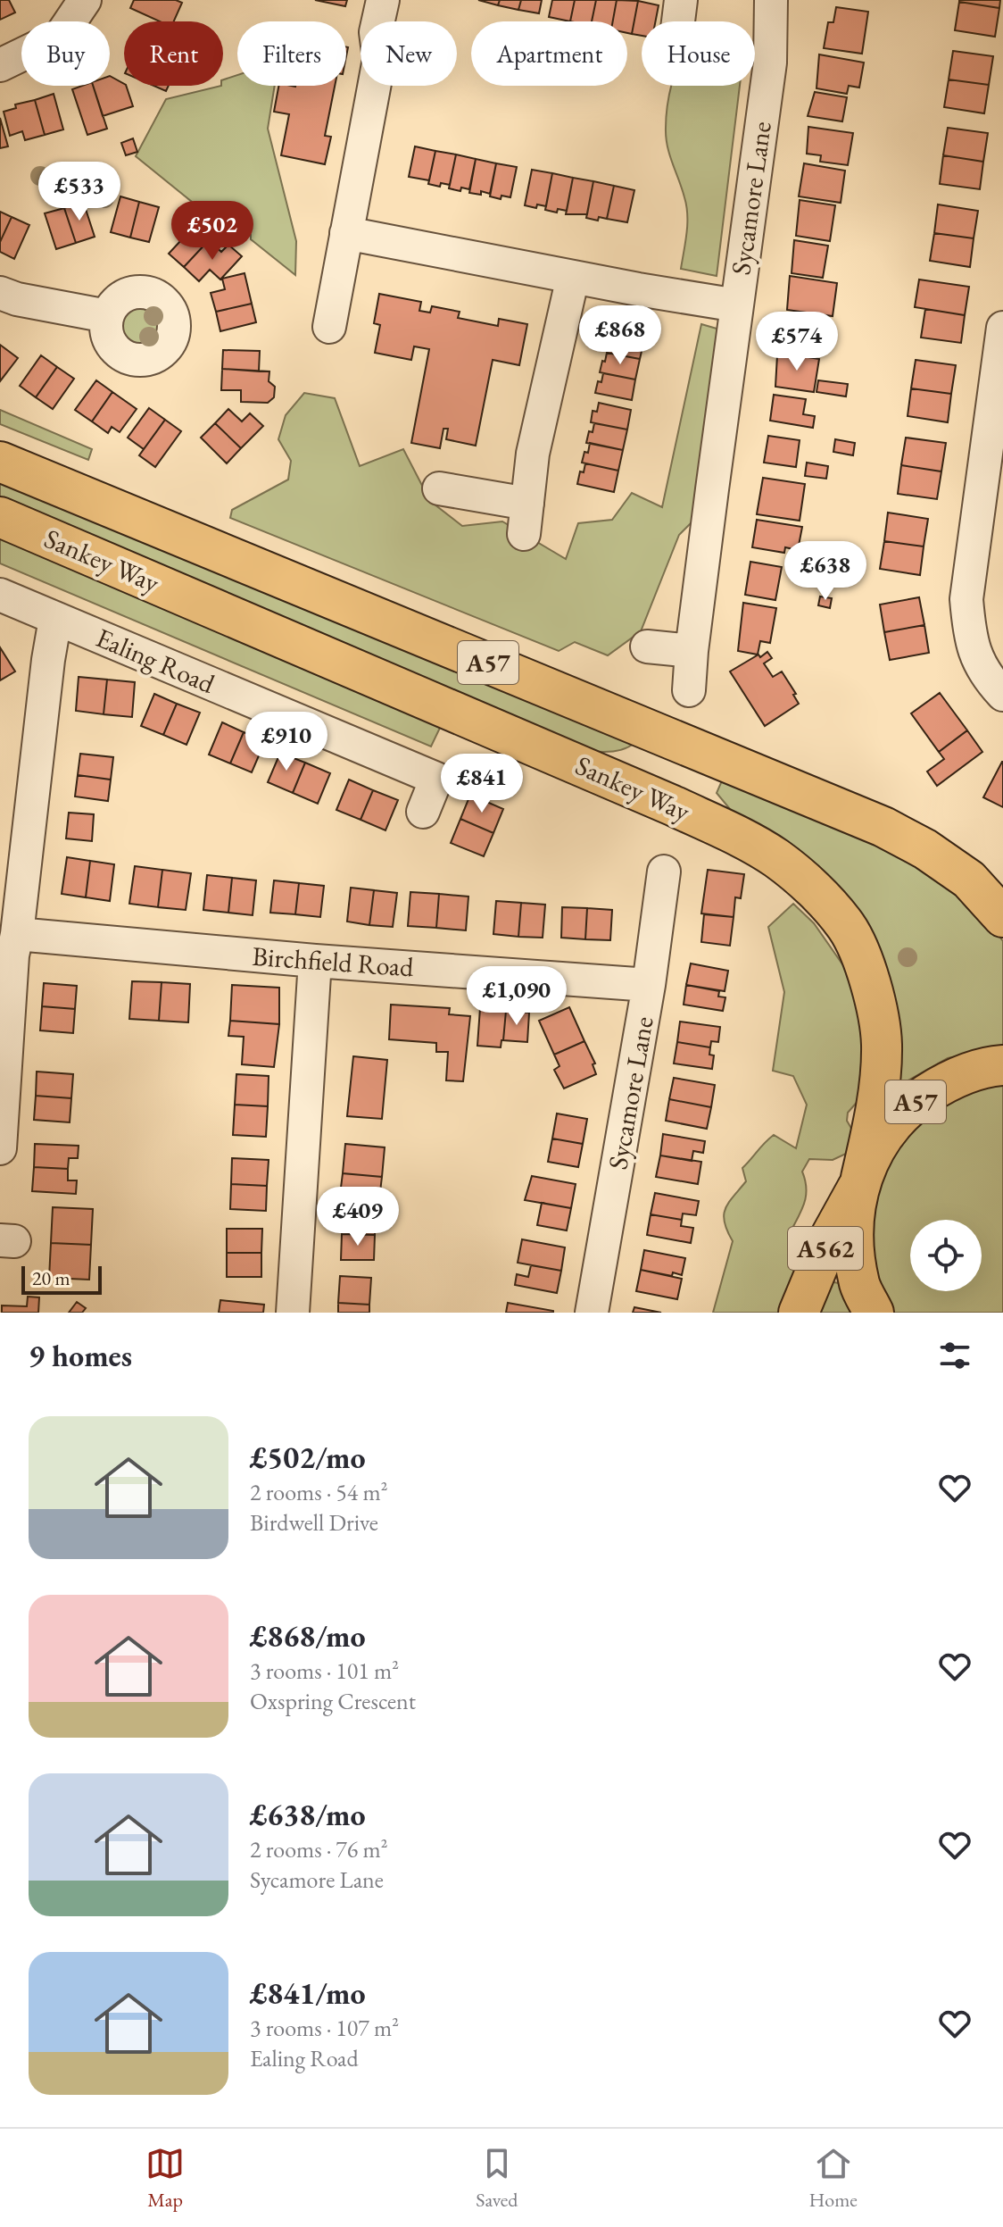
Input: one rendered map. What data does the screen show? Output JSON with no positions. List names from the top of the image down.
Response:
{
  "streets": {
    "main road": ["Sankey Way", "A57", "A562"],
    "street": ["Sycamore Lane", "Ealing Road", "Birchfield Road"]
  },
  "crossings": [
    ["Sycamore Lane", "Birchfield Road"],
    ["Sankey Way", "A57"],
    ["Sankey Way", "A562"],
    ["A57", "A562"]
  ],
  "scale_bar": "20 m",
  "page": {
    "chip": [
      "Buy",
      "Rent",
      "Filters",
      "New",
      "Apartment",
      "House"
    ],
    "price": [
      "£533",
      "£502",
      "£868",
      "£574",
      "£638",
      "£910",
      "£841",
      "£1,090",
      "£409"
    ],
    "scale": "20 m",
    "heading": "9 homes",
    "list": [
      {
        "name": "£502/mo",
        "note": "2 rooms · 54 m² · Birdwell Drive"
      },
      {
        "name": "£868/mo",
        "note": "3 rooms · 101 m² · Oxspring Crescent"
      },
      {
        "name": "£638/mo",
        "note": "2 rooms · 76 m² · Sycamore Lane"
      },
      {
        "name": "£841/mo",
        "note": "3 rooms · 107 m² · Ealing Road"
      }
    ],
    "tabs": ["Map", "Saved", "Home"]
  }
}
